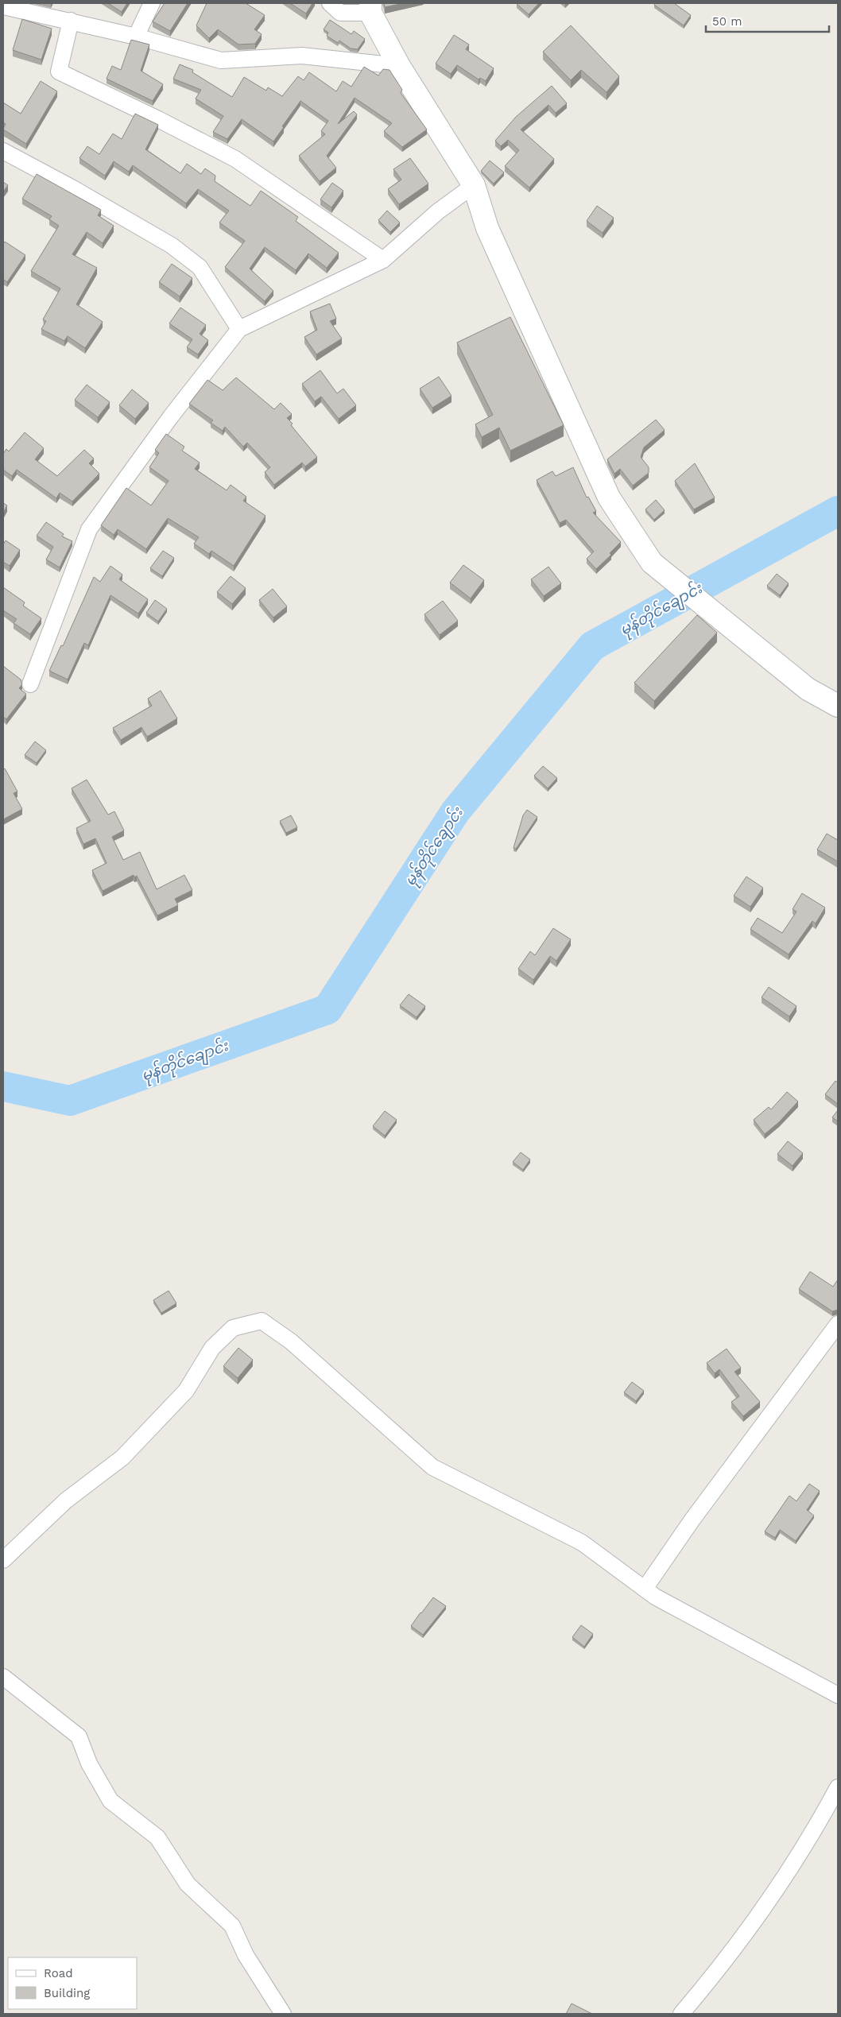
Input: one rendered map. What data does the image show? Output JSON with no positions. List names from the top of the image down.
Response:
{
  "water": ["မုန်တိုင်ချောင်း"],
  "legend": ["Road", "Building"],
  "scale_bar": "50 m"
}
